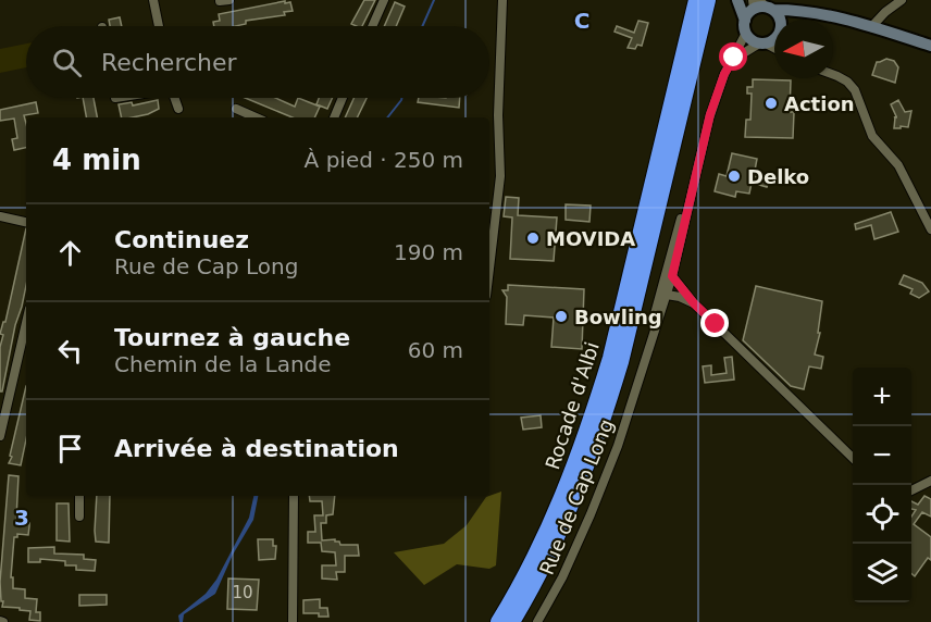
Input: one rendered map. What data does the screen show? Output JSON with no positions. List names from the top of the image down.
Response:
{
  "streets": {
    "highway": ["Rocade d'Albi"],
    "street": ["Rue de Cap Long"]
  },
  "places": [
    "Action",
    "Delko",
    "MOVIDA",
    "Bowling"
  ],
  "house_numbers": ["10"],
  "north": "left",
  "page": {
    "search": "Rechercher",
    "heading": ["4 min", "À pied · 250 m"],
    "list": [
      ["Continuez", "Rue de Cap Long", "190 m"],
      ["Tournez à gauche", "Chemin de la Lande", "60 m"],
      "Arrivée à destination"
    ],
    "map_buttons": ["+", "−"]
  },
  "grid": {
    "columns": ["C"],
    "rows": ["3"]
  }
}
